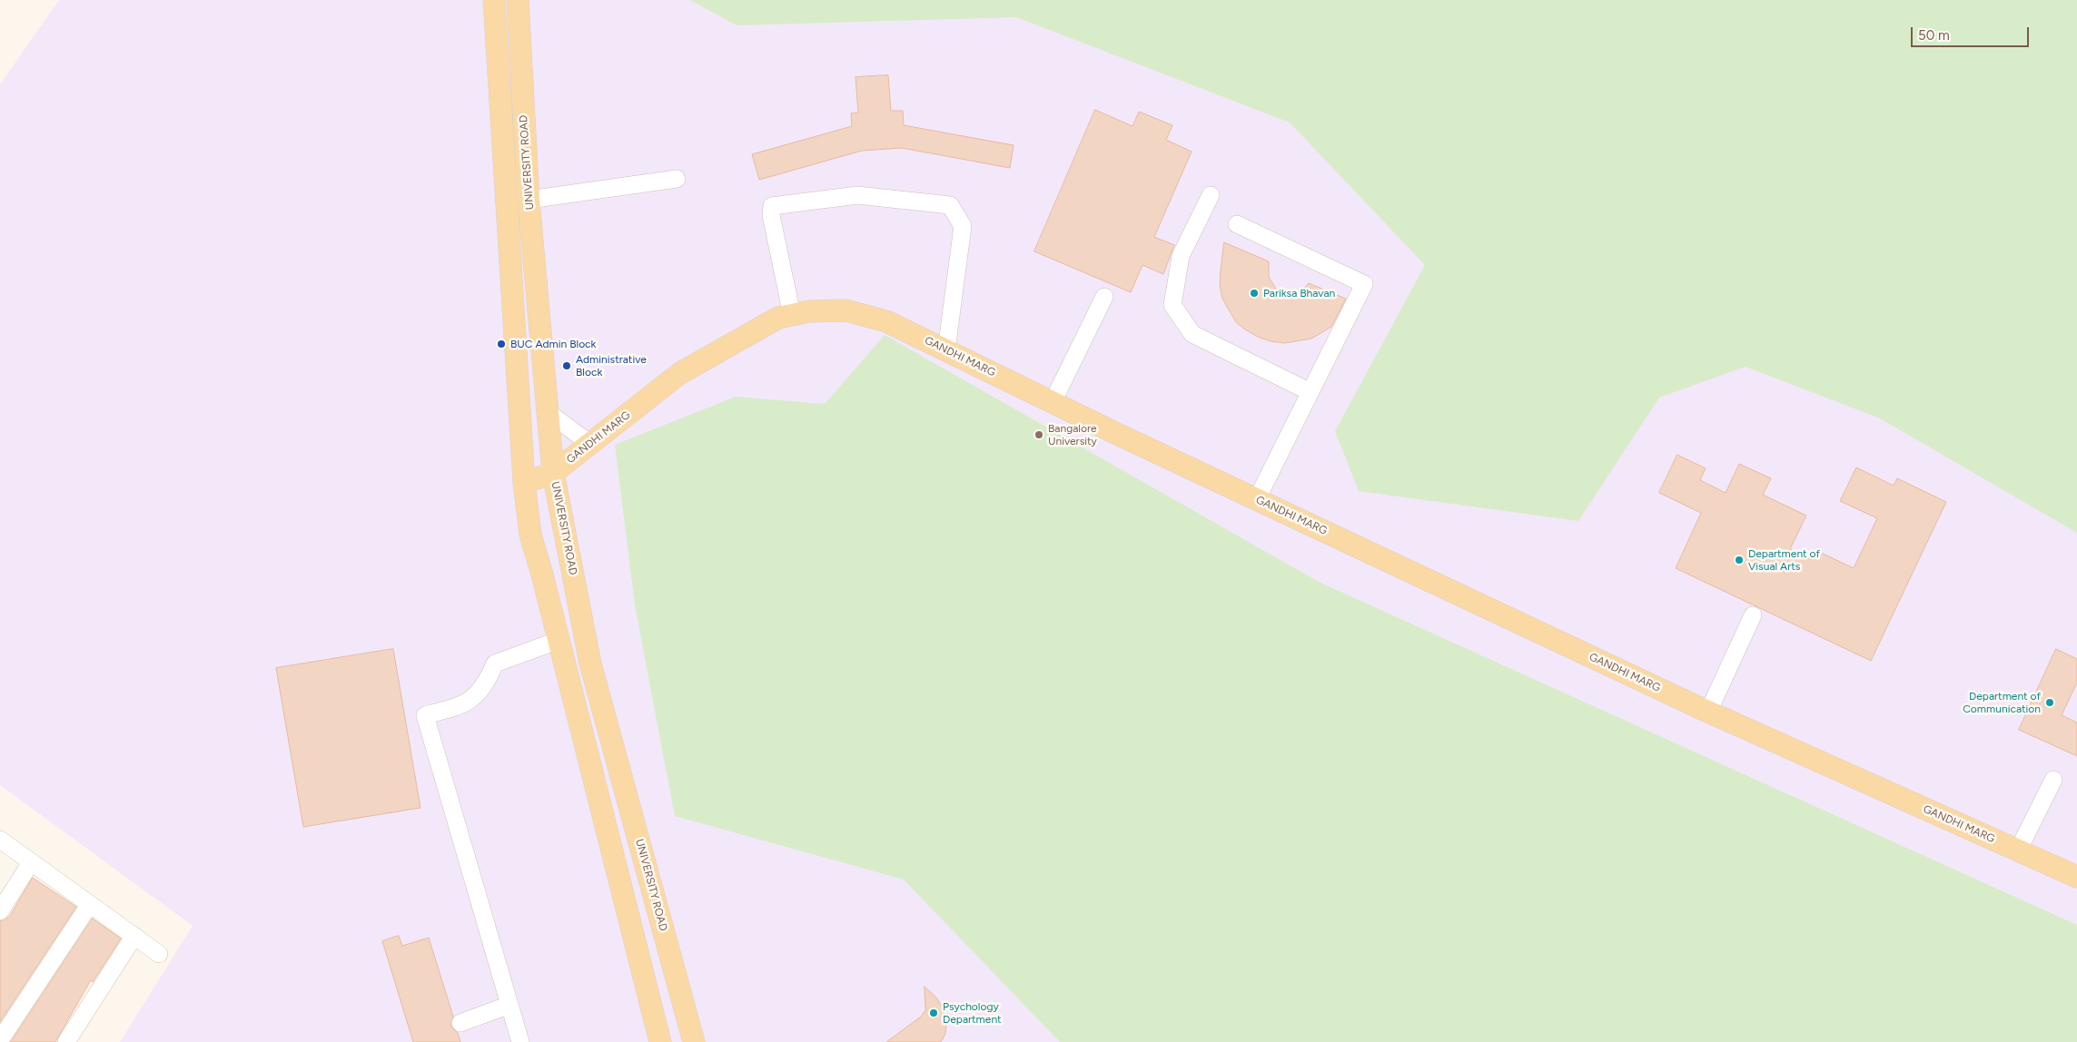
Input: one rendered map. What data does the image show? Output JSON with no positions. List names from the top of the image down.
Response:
{
  "streets": {
    "main road": ["UNIVERSITY ROAD", "GANDHI MARG"]
  },
  "crossings": [
    ["UNIVERSITY ROAD", "GANDHI MARG"]
  ],
  "places": [
    "Pariksa Bhavan",
    "BUC Admin Block",
    "Administrative Block",
    "Bangalore University",
    "Department of Visual Arts",
    "Department of Communication",
    "Psychology Department"
  ],
  "scale_bar": "50 m"
}
